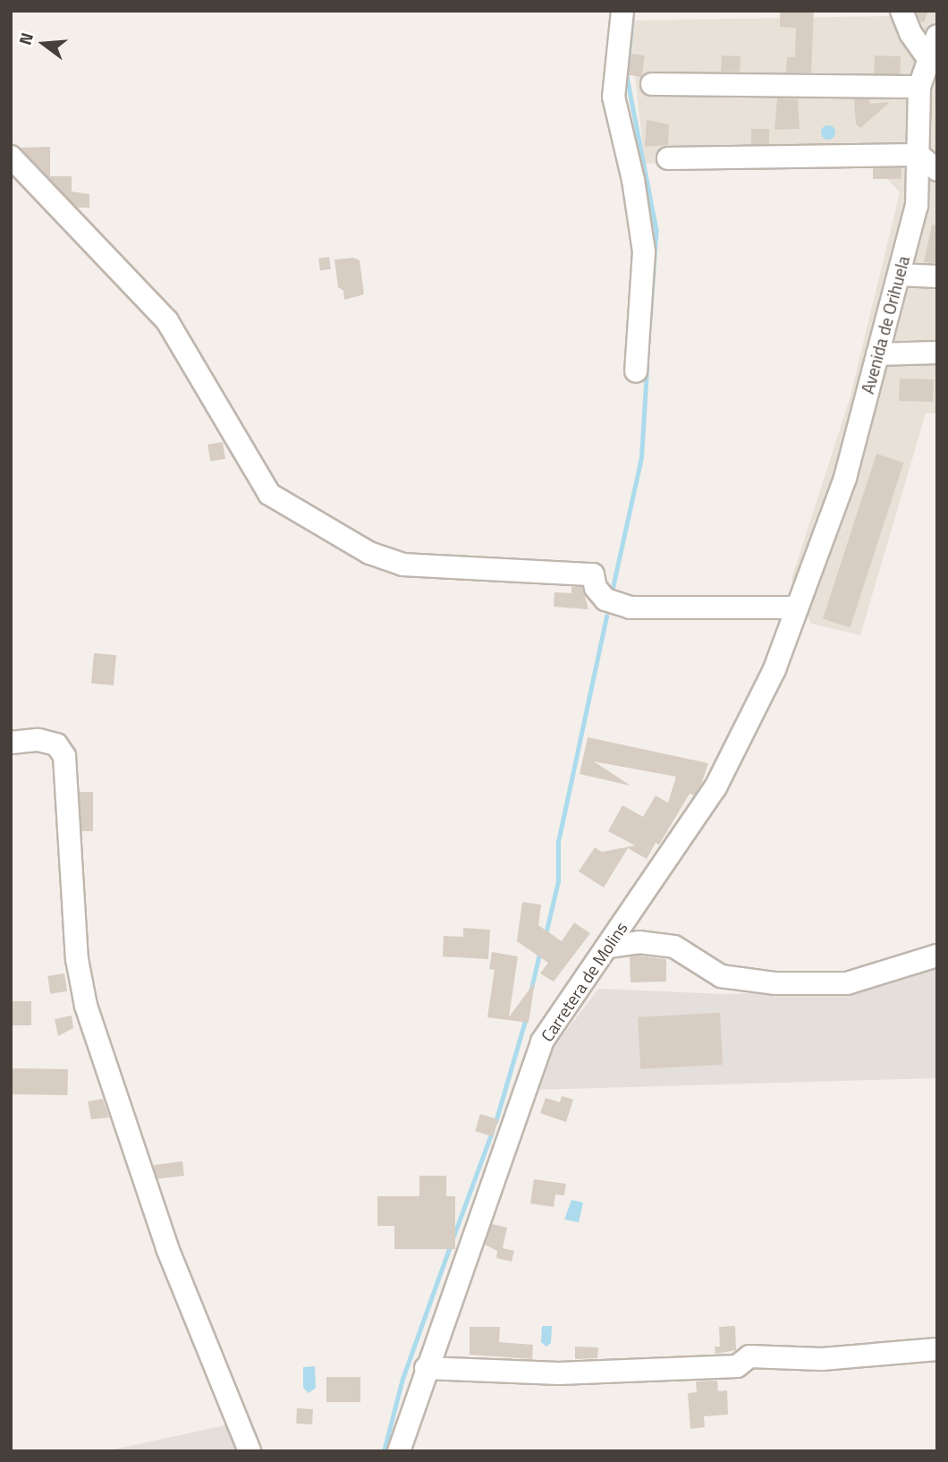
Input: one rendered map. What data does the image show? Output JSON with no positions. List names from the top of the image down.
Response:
{
  "streets": {
    "street": ["Avenida de Orihuela", "Carretera de Molins"]
  },
  "crossings": [
    ["Avenida de Orihuela", "Carretera de Molins"]
  ],
  "north": "left"
}
